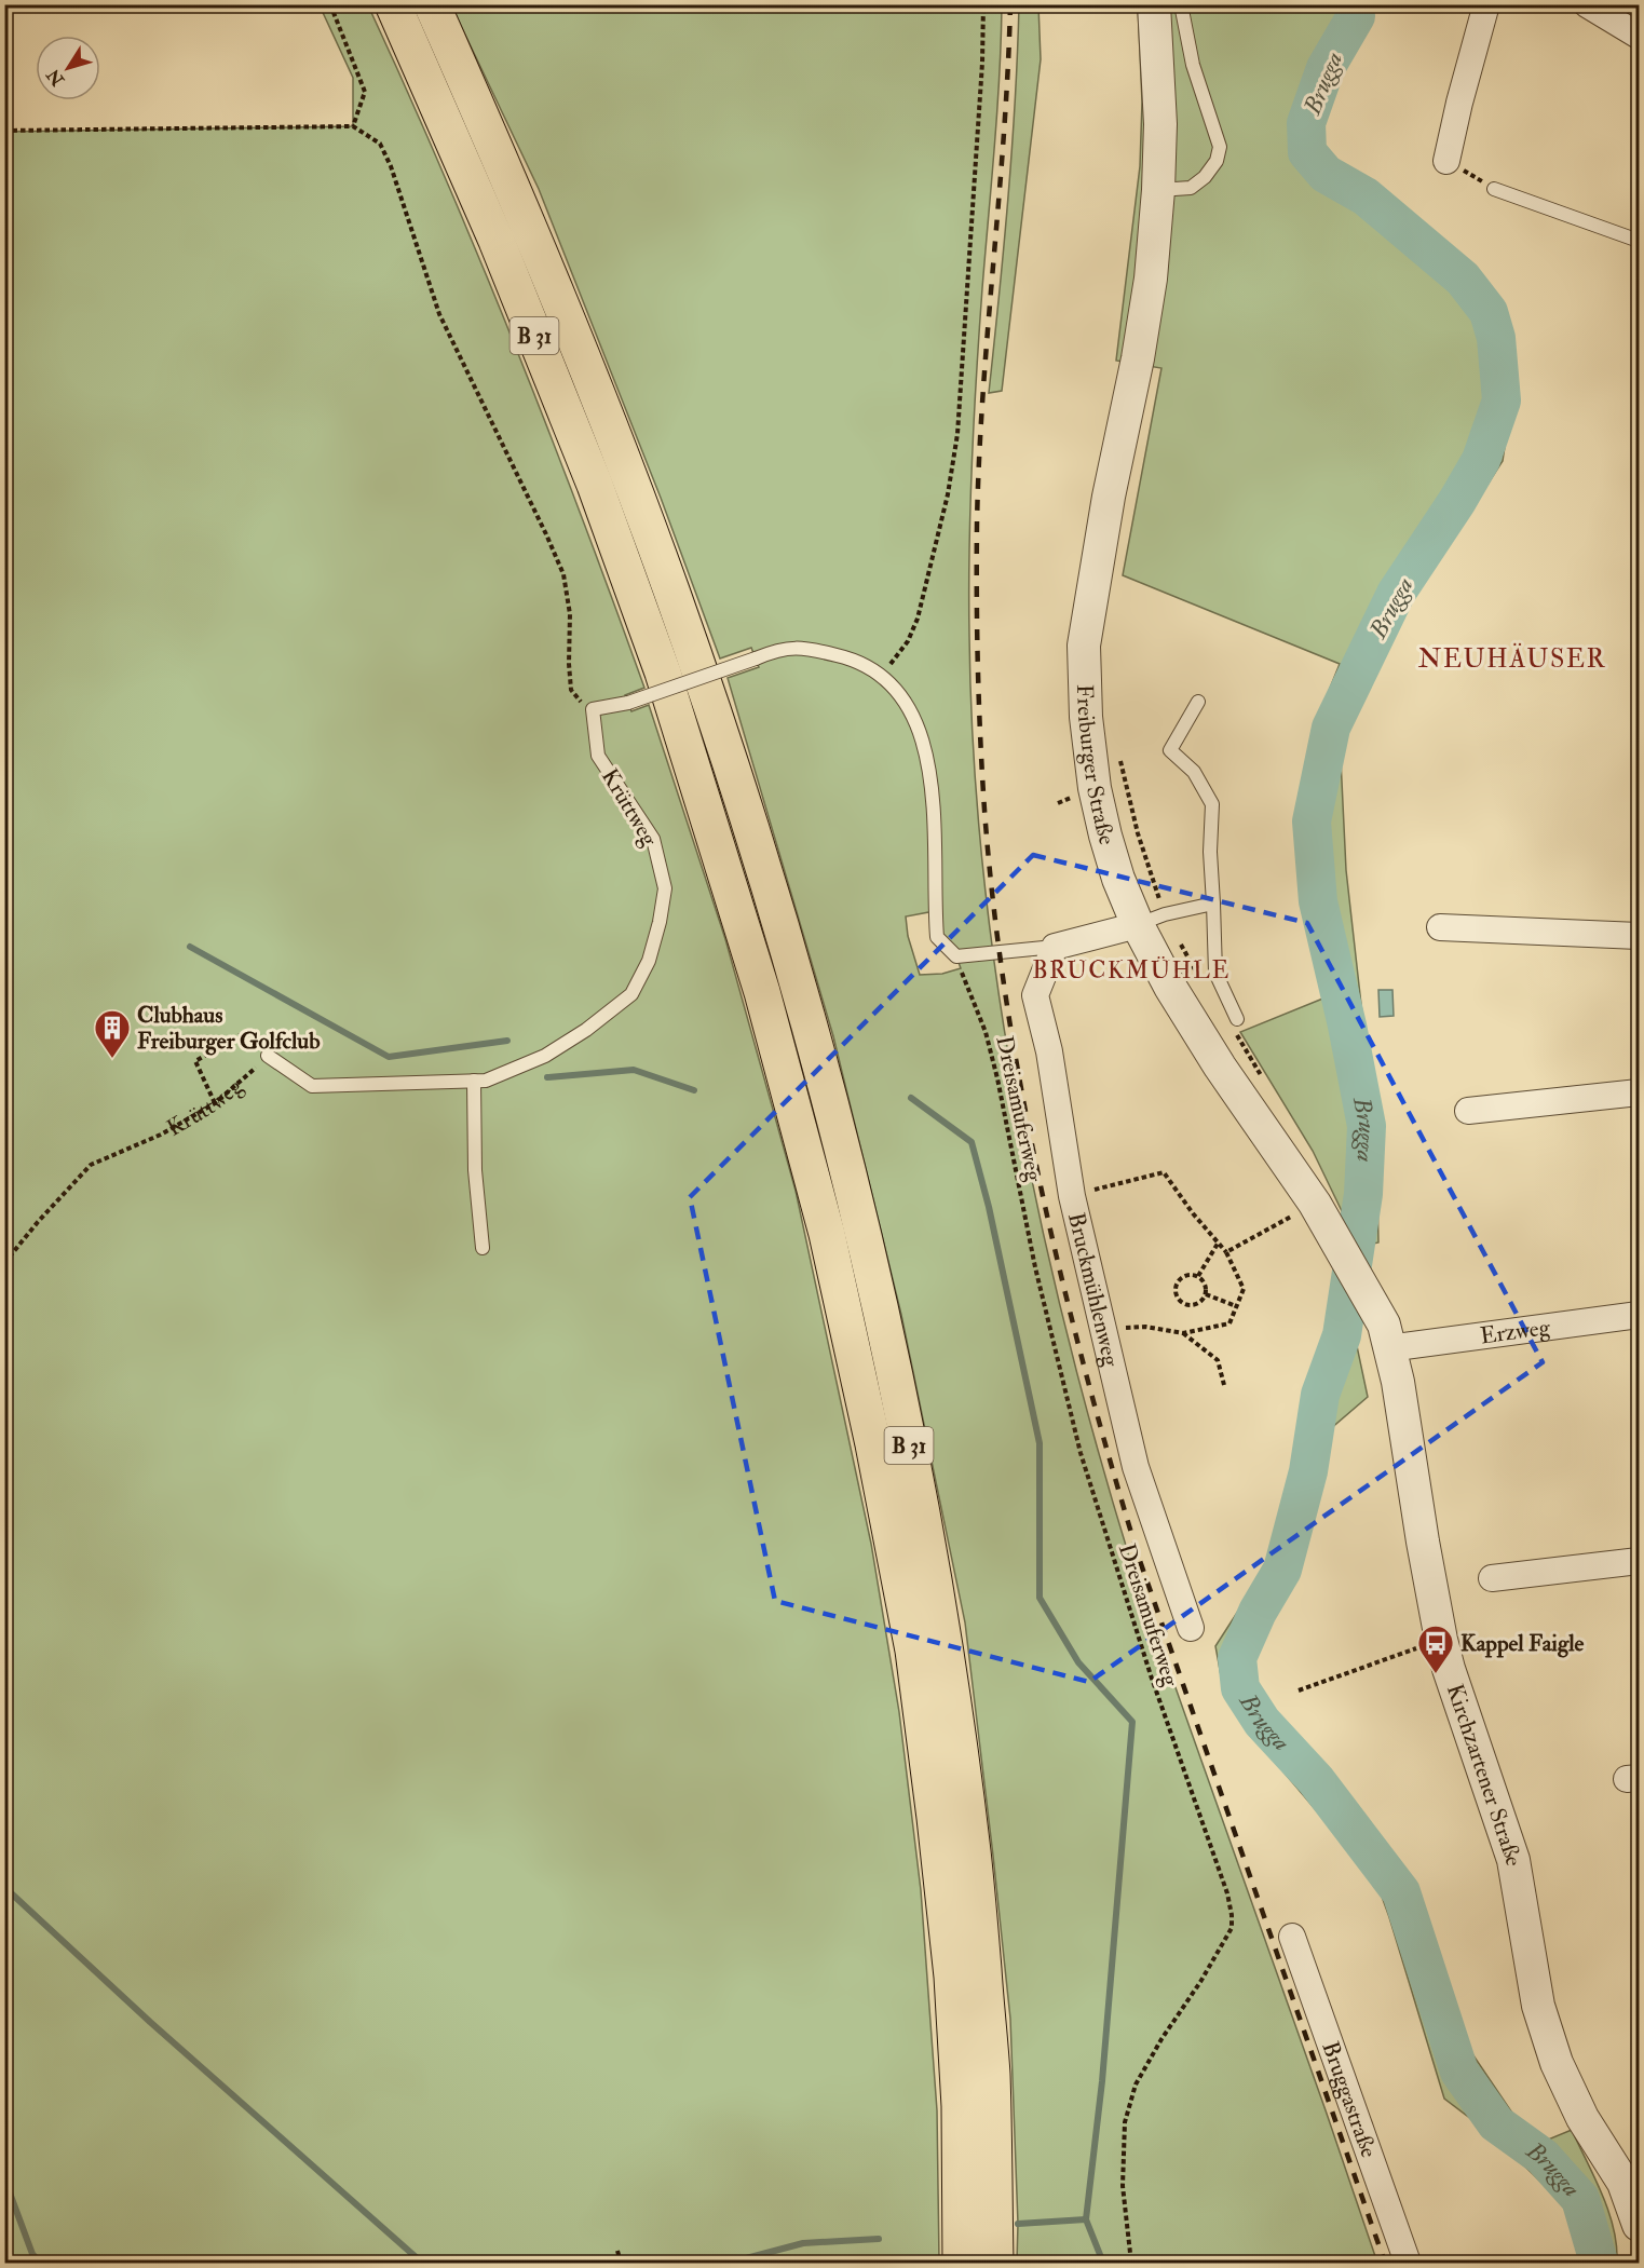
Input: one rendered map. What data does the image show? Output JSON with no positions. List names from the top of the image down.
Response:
{
  "streets": {
    "highway": ["B 31"],
    "street": [
      "Freiburger Straße",
      "Bruckmühlenweg",
      "Erzweg",
      "Kirchzartener Straße",
      "Bruggastraße"
    ],
    "lane": ["Krüttweg"],
    "path": ["Dreisamuferweg"]
  },
  "crossings": [
    ["Freiburger Straße", "Kirchzartener Straße"],
    ["Erzweg", "Kirchzartener Straße"]
  ],
  "districts": ["NEUHÄUSER", "BRUCKMÜHLE"],
  "water": ["Brugga"],
  "places": {
    "building": ["Clubhaus Freiburger Golfclub"],
    "bus stop": ["Kappel Faigle"]
  },
  "north": "bottom left"
}
